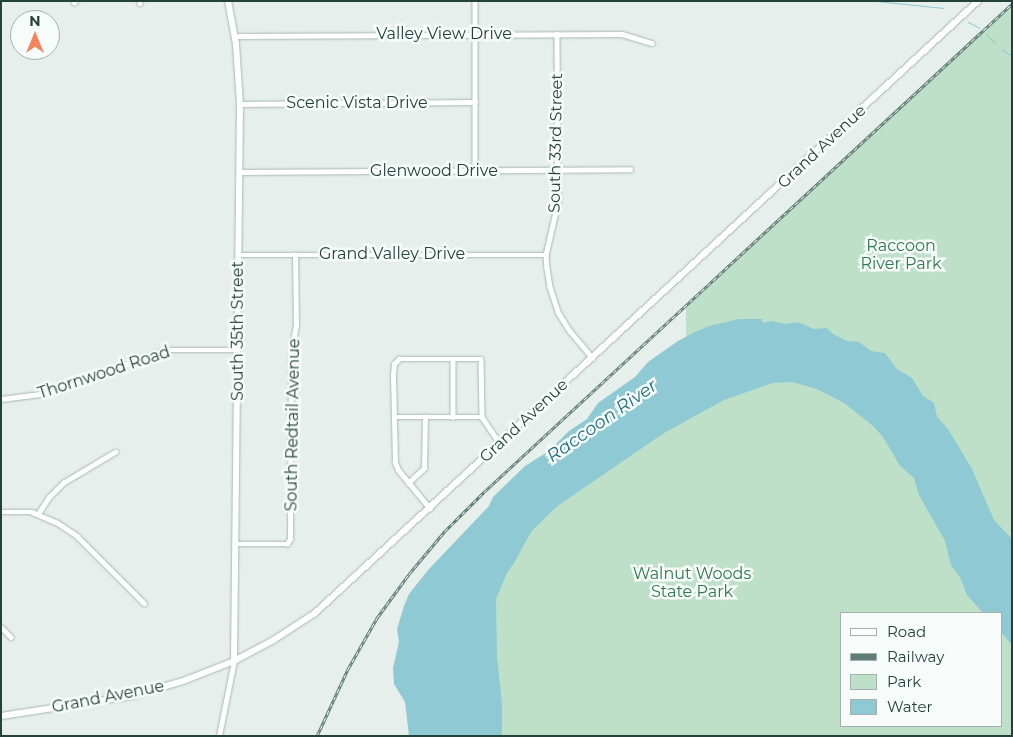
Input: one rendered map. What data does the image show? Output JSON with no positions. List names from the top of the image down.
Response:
{
  "streets": {
    "main road": ["Grand Avenue", "South 35th Street"],
    "street": [
      "Valley View Drive",
      "Scenic Vista Drive",
      "South 33rd Street",
      "Glenwood Drive",
      "Grand Valley Drive",
      "Thornwood Road",
      "South Redtail Avenue"
    ]
  },
  "crossings": [
    ["Valley View Drive", "South 33rd Street"],
    ["Valley View Drive", "South 35th Street"],
    ["Scenic Vista Drive", "South 35th Street"],
    ["South 33rd Street", "Grand Avenue"],
    ["South 33rd Street", "Glenwood Drive"],
    ["South 33rd Street", "Grand Valley Drive"],
    ["Grand Avenue", "South 35th Street"],
    ["Glenwood Drive", "South 35th Street"],
    ["Grand Valley Drive", "South 35th Street"],
    ["Grand Valley Drive", "South Redtail Avenue"],
    ["South 35th Street", "Thornwood Road"],
    ["South 35th Street", "South Redtail Avenue"]
  ],
  "water": ["Raccoon River"],
  "parks": ["Raccoon River Park", "Walnut Woods State Park"],
  "legend": [
    "Road",
    "Railway",
    "Park",
    "Water"
  ],
  "north": "top"
}
